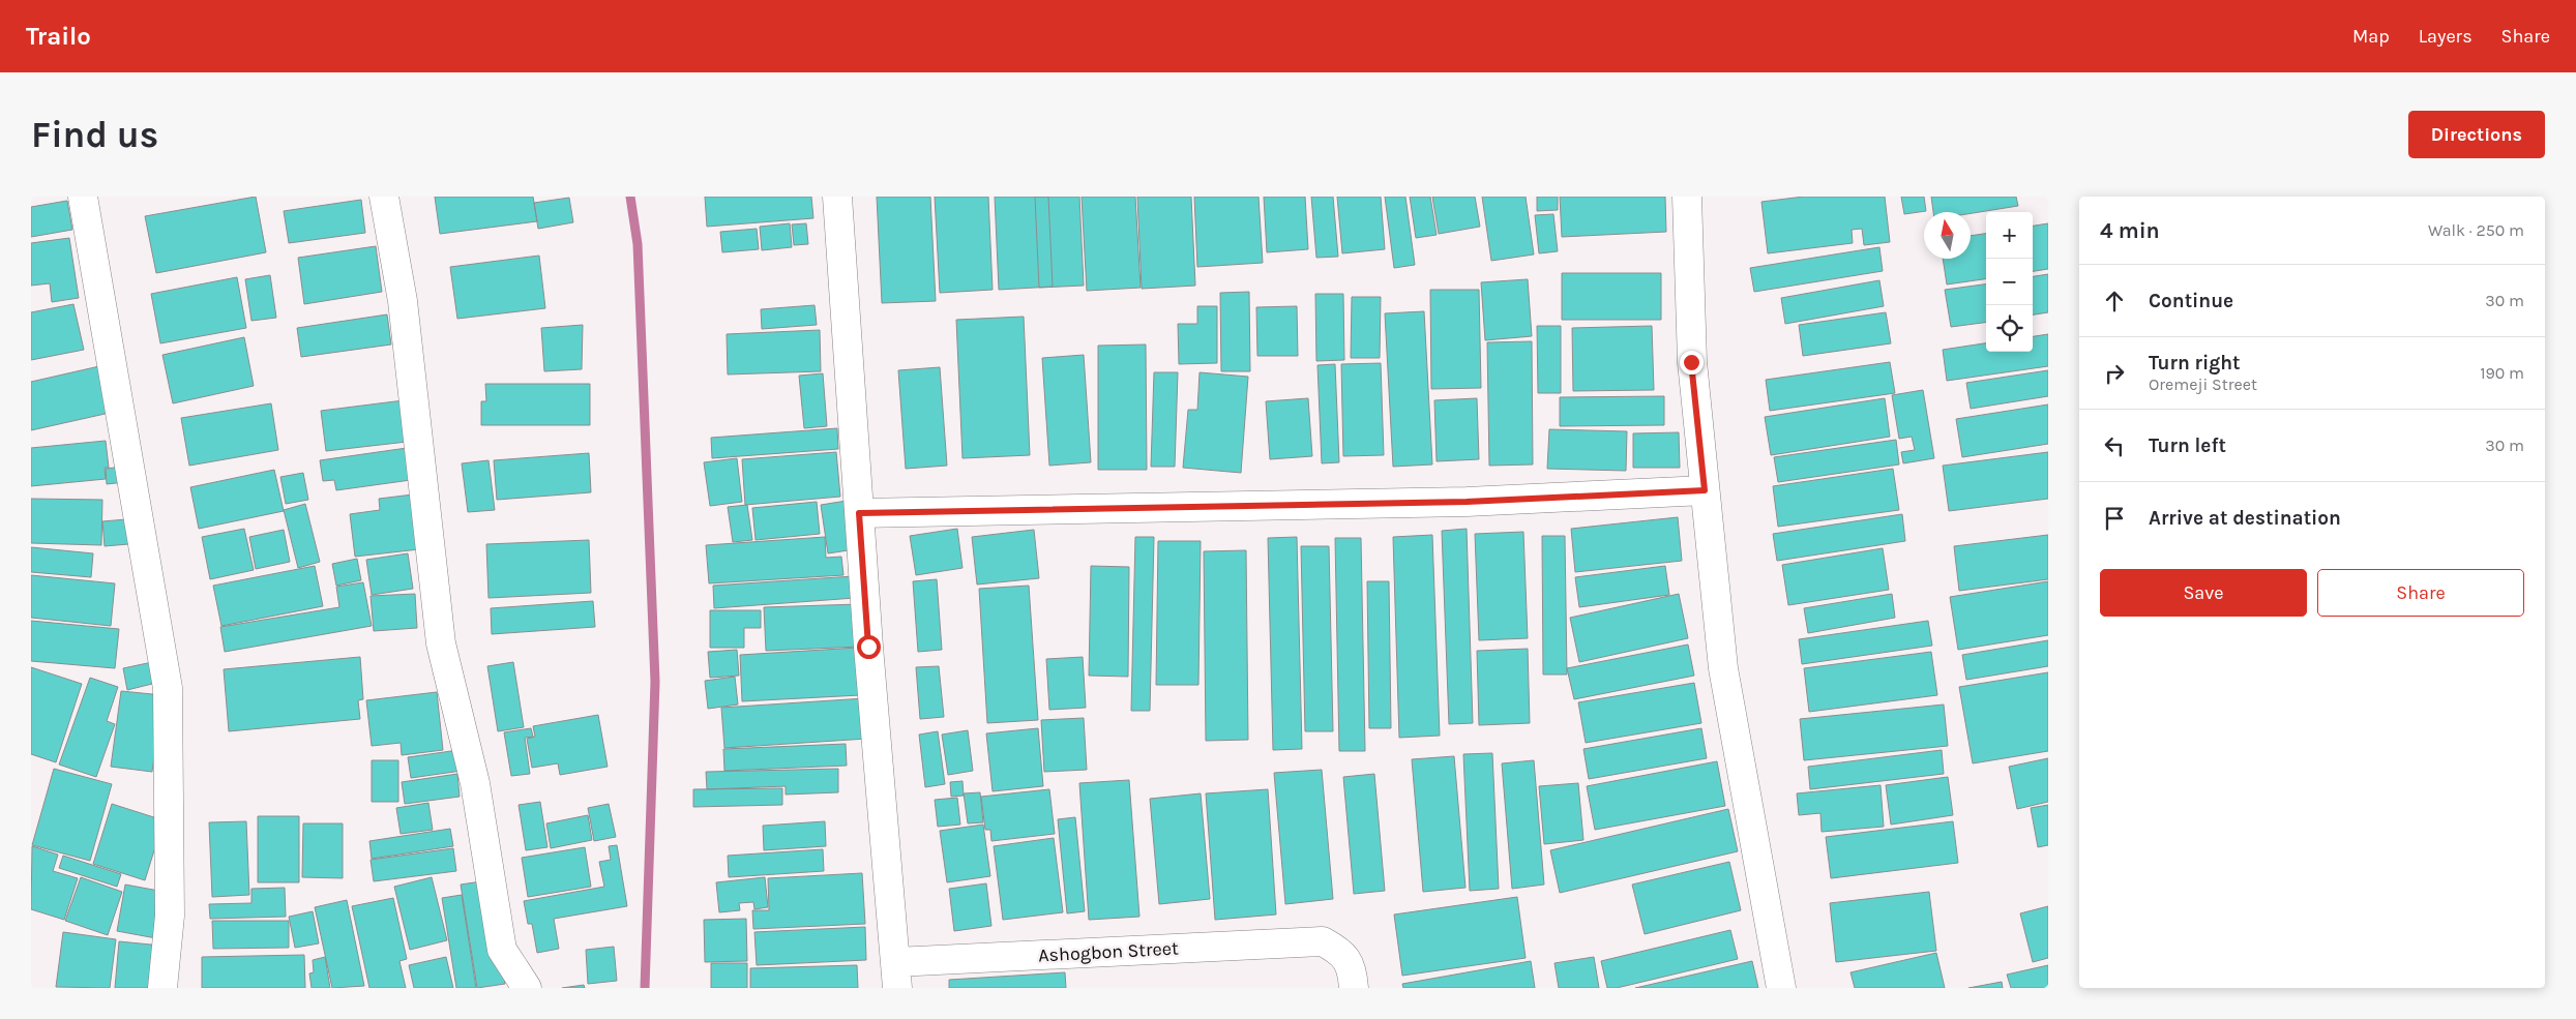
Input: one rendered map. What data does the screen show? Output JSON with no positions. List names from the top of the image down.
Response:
{
  "streets": {
    "street": ["Ashogbon Street"]
  },
  "north": "top",
  "page": {
    "header": "Trailo",
    "nav": ["Map", "Layers", "Share"],
    "buttons": [
      "Directions",
      ["Save", "Share"]
    ],
    "title": "Find us",
    "heading": ["4 min", "Walk · 250 m"],
    "map_buttons": ["+", "−"],
    "list": [
      ["Continue", "30 m"],
      ["Turn right", "Oremeji Street", "190 m"],
      ["Turn left", "30 m"],
      "Arrive at destination"
    ]
  }
}
